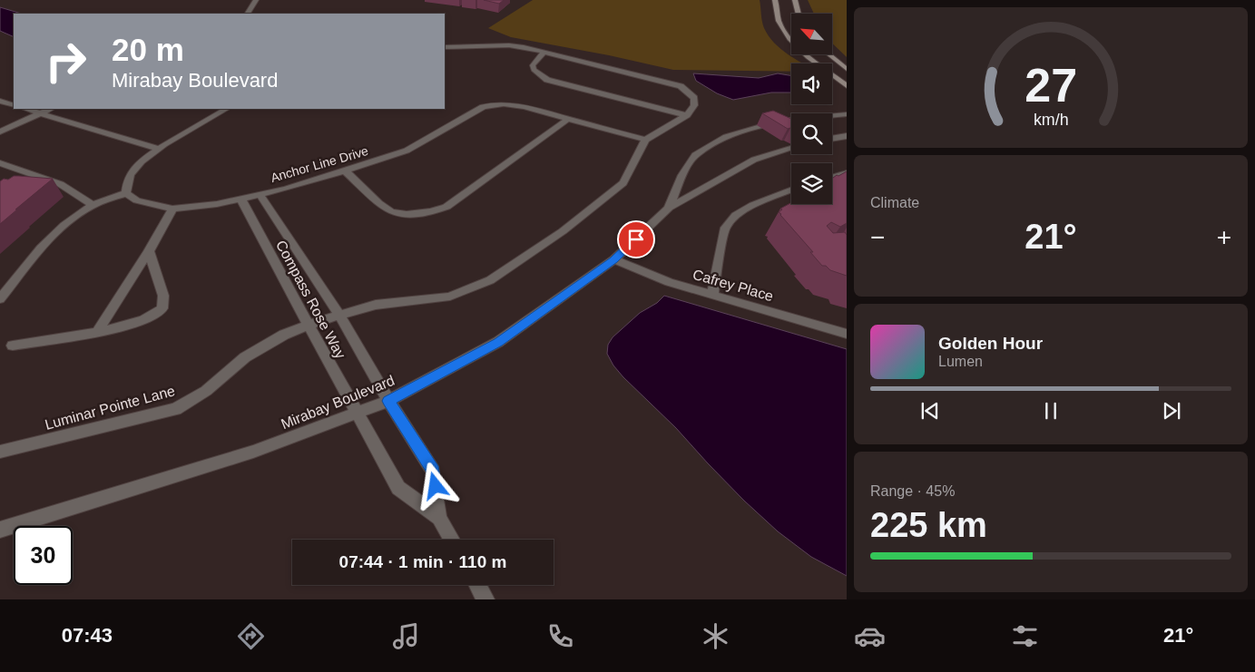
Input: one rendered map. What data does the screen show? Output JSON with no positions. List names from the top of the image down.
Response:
{
  "streets": {
    "street": [
      "Anchor Line Drive",
      "Cafrey Place",
      "Compass Rose Way",
      "Mirabay Boulevard",
      "Luminar Pointe Lane"
    ]
  },
  "crossings": [
    ["Anchor Line Drive", "Compass Rose Way"],
    ["Cafrey Place", "Mirabay Boulevard"],
    ["Compass Rose Way", "Mirabay Boulevard"],
    ["Compass Rose Way", "Luminar Pointe Lane"]
  ],
  "north": "top left",
  "page": {
    "turn": ["20 m", "Mirabay Boulevard"],
    "tile": [
      "Climate",
      ["Range · 45%", "225 km"]
    ],
    "heat": ["−", "21°", "+"],
    "song": ["Golden Hour", "Lumen"],
    "limit": "30",
    "trip": "07:44 · 1 min · 110 m",
    "tabs": ["07:43", "21°"],
    "gauge": ["27", "km/h"]
  }
}
